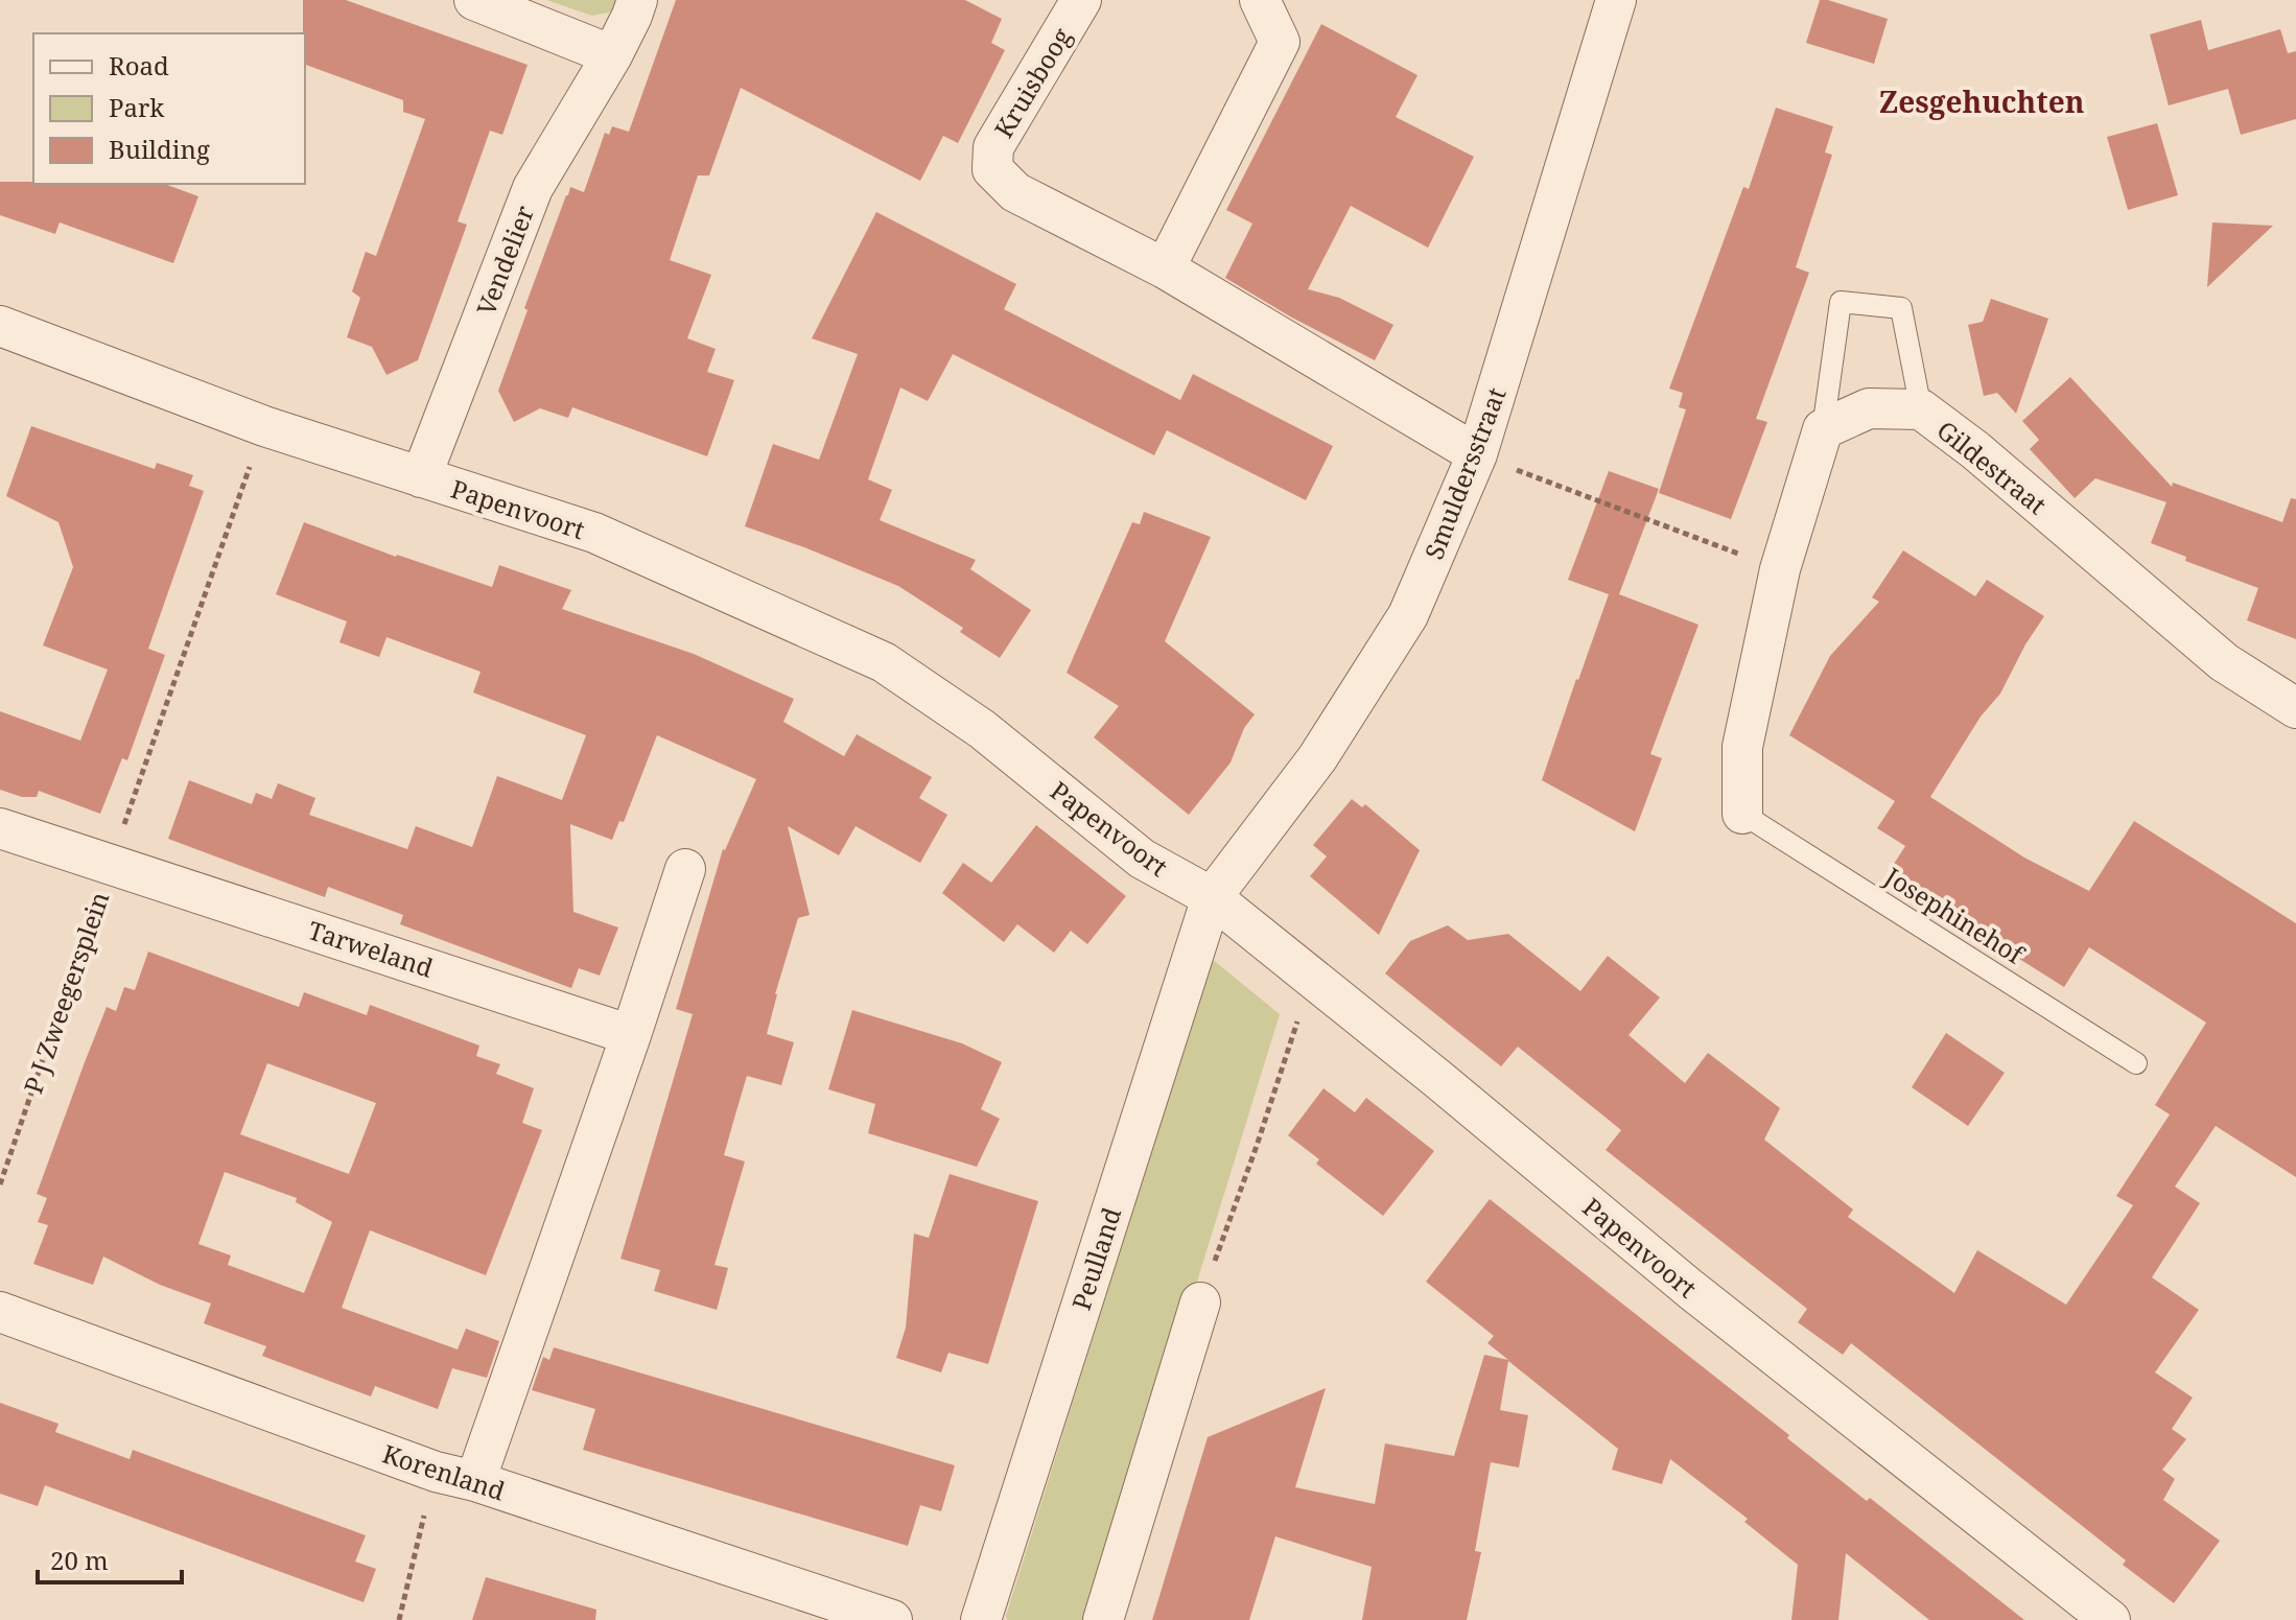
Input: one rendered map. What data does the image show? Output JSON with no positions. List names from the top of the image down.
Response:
{
  "streets": {
    "street": [
      "Kruisboog",
      "Vendelier",
      "Gildestraat",
      "Smuldersstraat",
      "Papenvoort",
      "Tarweland",
      "P J Zweegersplein",
      "Peulland",
      "Korenland"
    ],
    "lane": ["Josephinehof"]
  },
  "crossings": [
    ["Kruisboog", "Smuldersstraat"],
    ["Vendelier", "Papenvoort"],
    ["Smuldersstraat", "Papenvoort"],
    ["Smuldersstraat", "Peulland"],
    ["Papenvoort", "Peulland"],
    ["Tarweland", "P J Zweegersplein"]
  ],
  "districts": ["Zesgehuchten"],
  "legend": ["Road", "Park", "Building"],
  "scale_bar": "20 m"
}
